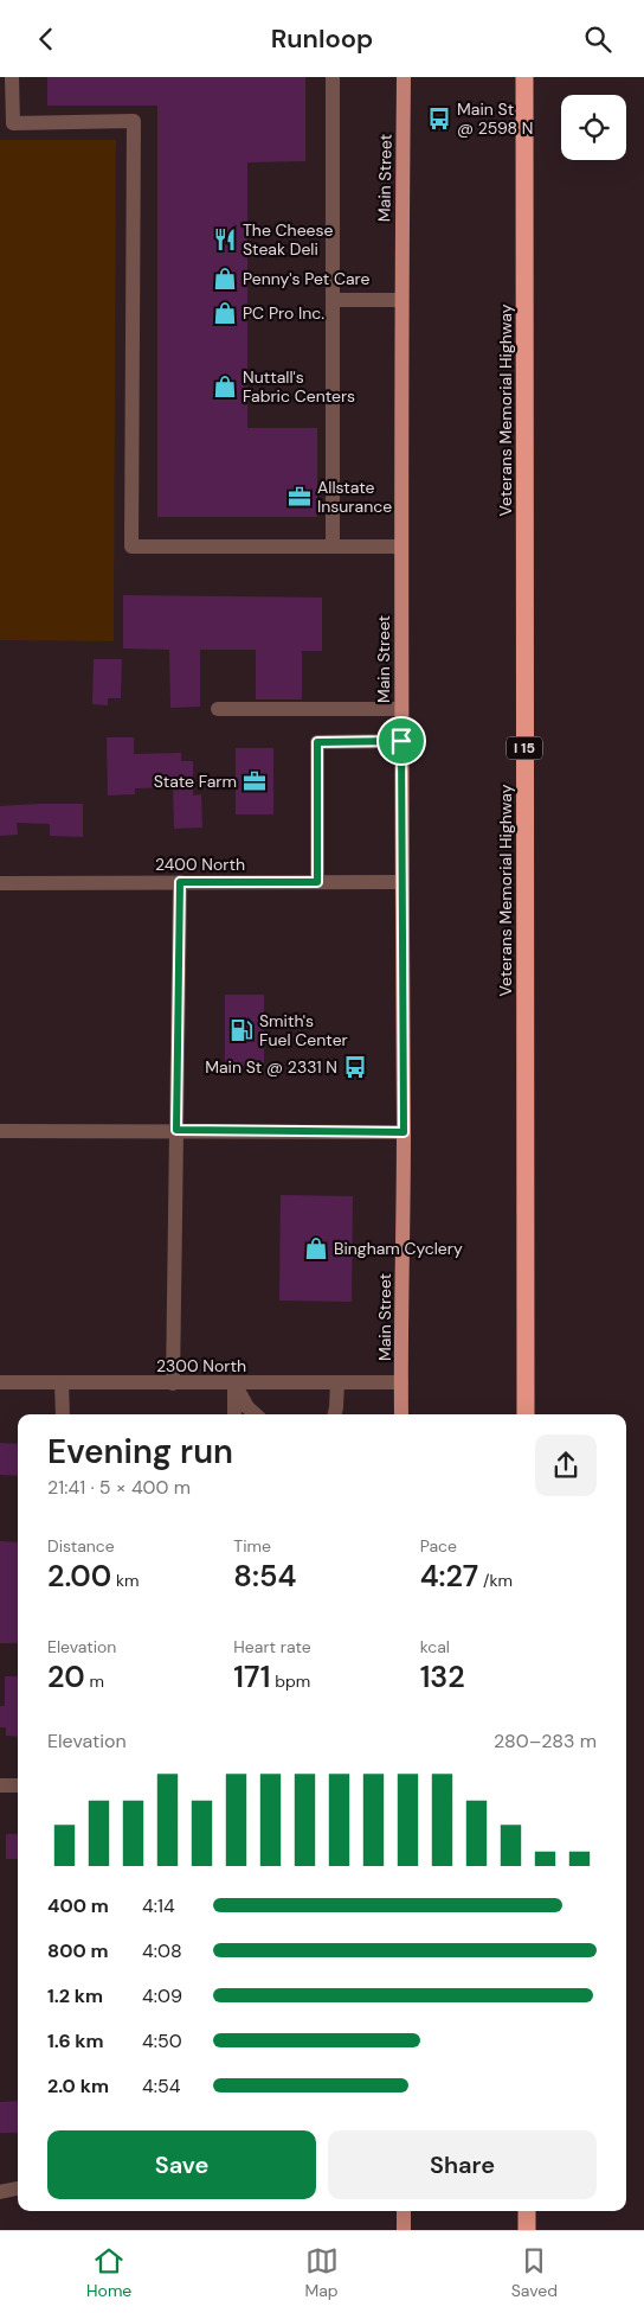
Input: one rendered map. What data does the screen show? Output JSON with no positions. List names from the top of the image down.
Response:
{
  "streets": {
    "highway": ["Veterans Memorial Highway", "I 15"],
    "main road": ["Main Street"],
    "street": ["2400 North", "2300 North"]
  },
  "crossings": [
    ["Main Street", "2400 North"],
    ["Main Street", "2300 North"]
  ],
  "places": {
    "bus stop": ["Main St @ 2598 N", "Main St @ 2331 N"],
    "restaurant": ["The Cheese Steak Deli"],
    "shop": [
      "Penny's Pet Care",
      "PC Pro Inc.",
      "Nuttall's Fabric Centers",
      "Bingham Cyclery"
    ],
    "office": ["Allstate Insurance", "State Farm"],
    "fuel station": ["Smith's Fuel Center"]
  },
  "page": {
    "header": "Runloop",
    "heading": ["Evening run", "21:41 · 5 × 400 m"],
    "stats": [
      ["Distance", "2.00 km"],
      ["Time", "8:54"],
      ["Pace", "4:27 /km"],
      ["Elevation", "20 m"],
      ["Heart rate", "171 bpm"],
      ["kcal", "132"]
    ],
    "chart": ["Elevation", "280–283 m"],
    "list": [
      {
        "name": "400 m",
        "note": "4:14"
      },
      {
        "name": "800 m",
        "note": "4:08"
      },
      {
        "name": "1.2 km",
        "note": "4:09"
      },
      {
        "name": "1.6 km",
        "note": "4:50"
      },
      {
        "name": "2.0 km",
        "note": "4:54"
      }
    ],
    "buttons": ["Save", "Share"],
    "tabs": ["Home", "Map", "Saved"]
  }
}
